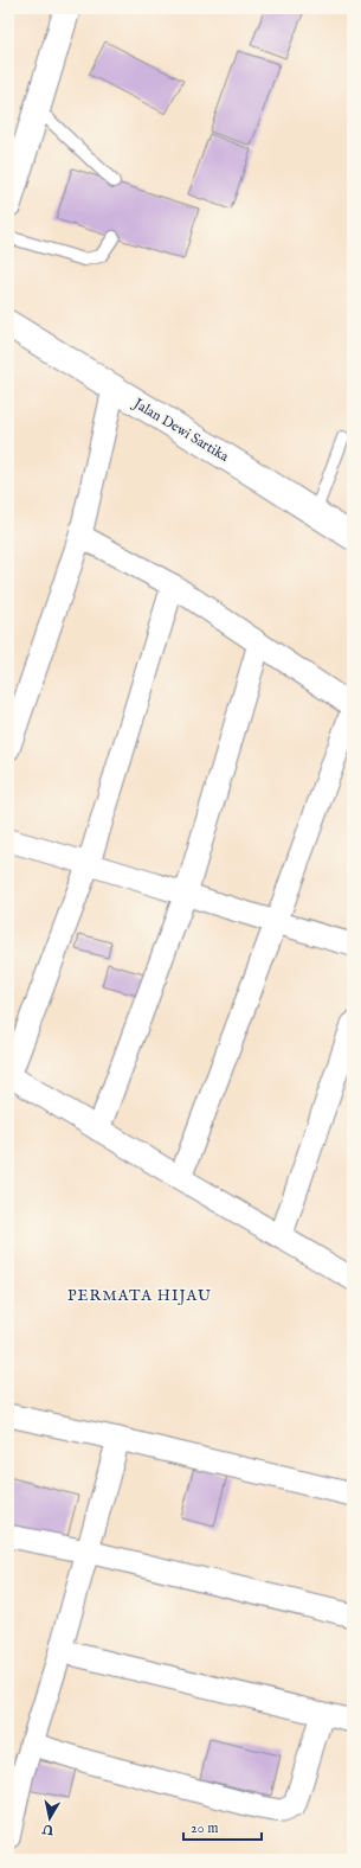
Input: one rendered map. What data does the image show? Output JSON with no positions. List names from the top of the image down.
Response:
{
  "streets": {
    "main road": ["Jalan Dewi Sartika"]
  },
  "districts": ["PERMATA HIJAU"],
  "scale_bar": "20 m",
  "north": "bottom"
}
